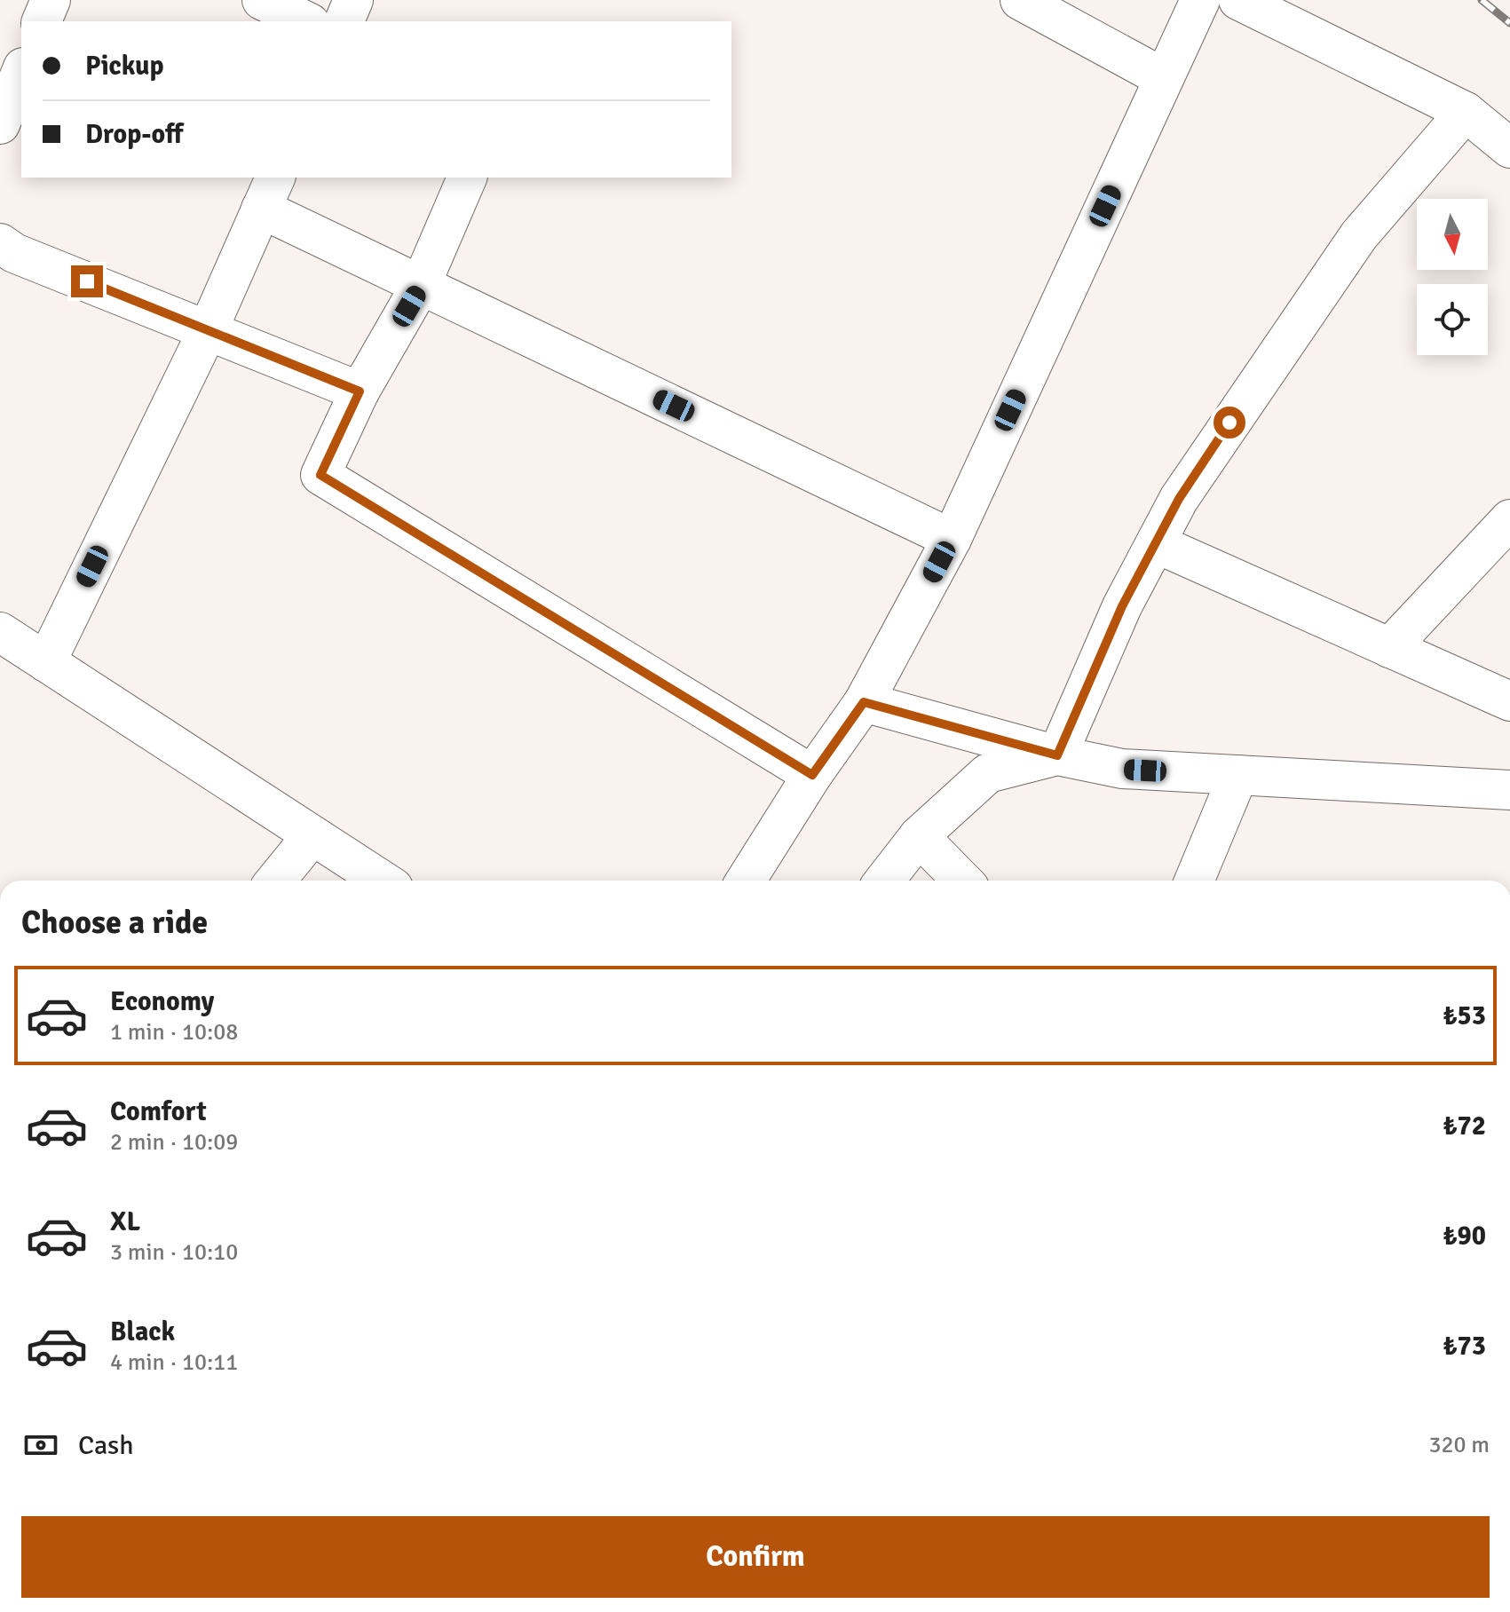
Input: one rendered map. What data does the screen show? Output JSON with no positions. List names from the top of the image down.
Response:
{
  "north": "bottom",
  "page": {
    "banner": ["Pickup", "Drop-off"],
    "heading": "Choose a ride",
    "list": [
      {
        "name": "Economy",
        "note": "1 min · 10:08",
        "value": "₺53"
      },
      {
        "name": "Comfort",
        "note": "2 min · 10:09",
        "value": "₺72"
      },
      {
        "name": "XL",
        "note": "3 min · 10:10",
        "value": "₺90"
      },
      {
        "name": "Black",
        "note": "4 min · 10:11",
        "value": "₺73"
      }
    ],
    "pay": ["Cash", "320 m"],
    "buttons": "Confirm"
  }
}
